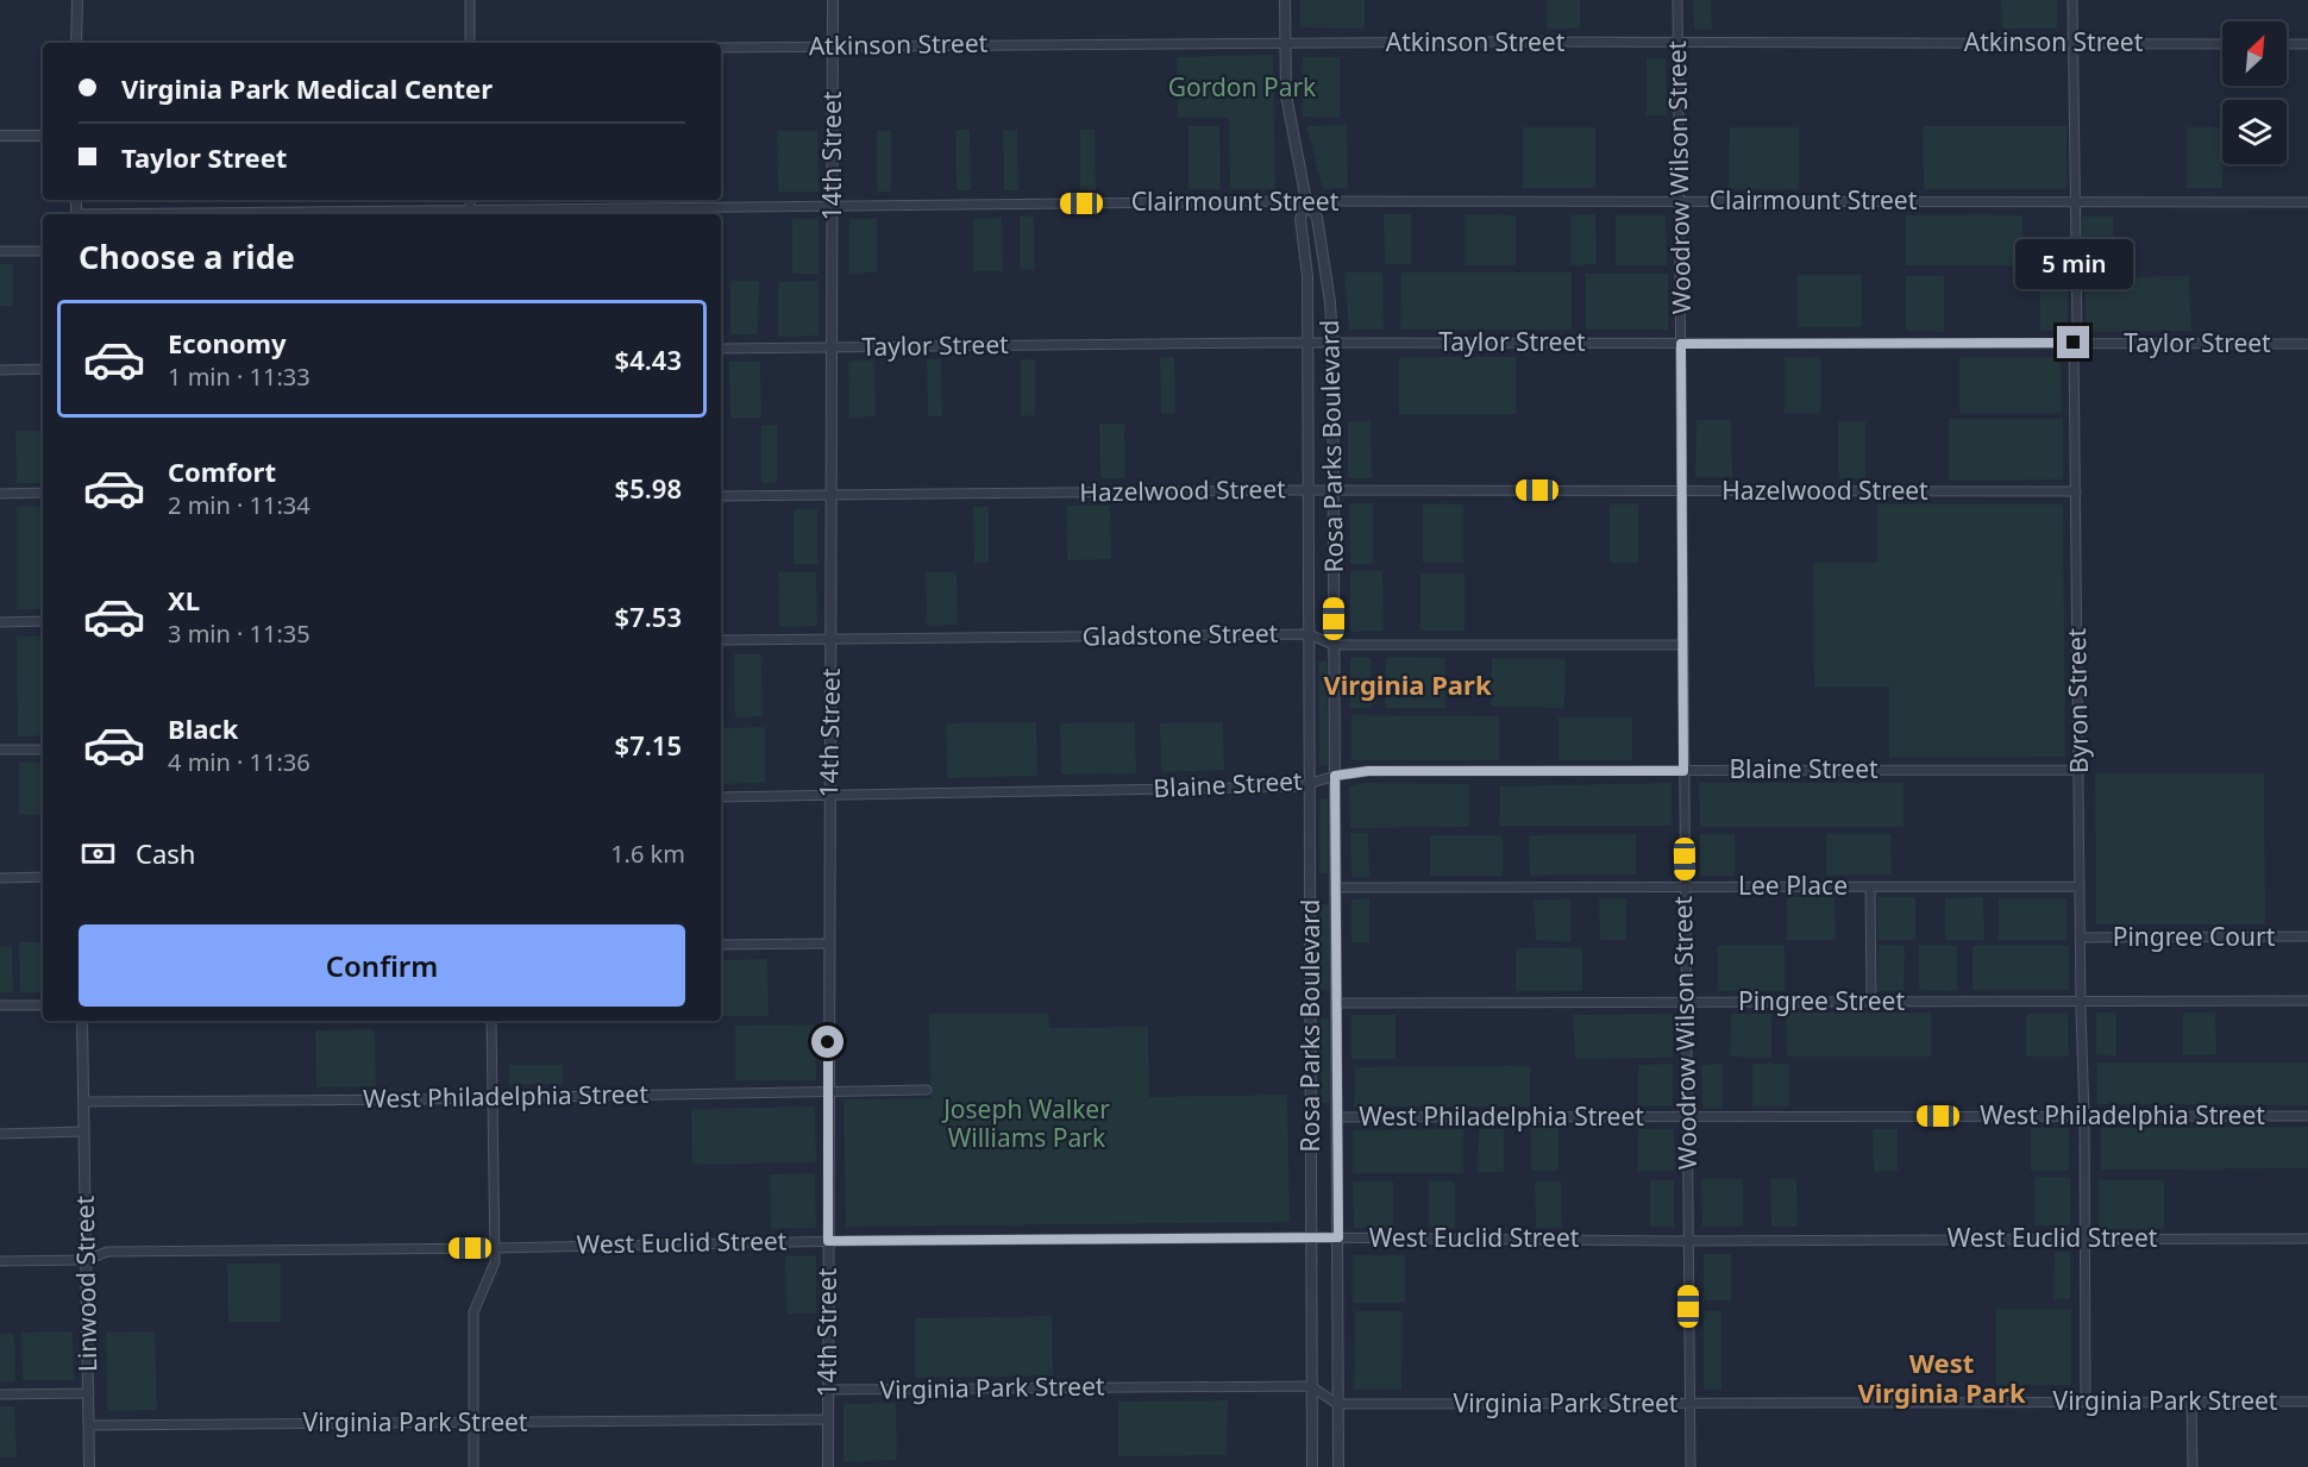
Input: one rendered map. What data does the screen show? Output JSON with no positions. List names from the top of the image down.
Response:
{
  "streets": {
    "street": [
      "Atkinson Street",
      "14th Street",
      "Woodrow Wilson Street",
      "Clairmount Street",
      "Taylor Street",
      "Rosa Parks Boulevard",
      "Hazelwood Street",
      "Gladstone Street",
      "Byron Street",
      "Blaine Street",
      "Lee Place",
      "Pingree Court",
      "Pingree Street",
      "West Philadelphia Street",
      "West Euclid Street",
      "Linwood Street",
      "Virginia Park Street"
    ]
  },
  "crossings": [
    ["Atkinson Street", "14th Street"],
    ["Atkinson Street", "Woodrow Wilson Street"],
    ["Atkinson Street", "Rosa Parks Boulevard"],
    ["Atkinson Street", "Byron Street"],
    ["14th Street", "Clairmount Street"],
    ["14th Street", "Taylor Street"],
    ["14th Street", "Hazelwood Street"],
    ["14th Street", "Gladstone Street"],
    ["14th Street", "Blaine Street"],
    ["14th Street", "West Philadelphia Street"],
    ["14th Street", "West Euclid Street"],
    ["14th Street", "Virginia Park Street"],
    ["Woodrow Wilson Street", "Clairmount Street"],
    ["Woodrow Wilson Street", "Taylor Street"],
    ["Woodrow Wilson Street", "Hazelwood Street"],
    ["Woodrow Wilson Street", "Gladstone Street"],
    ["Woodrow Wilson Street", "Blaine Street"],
    ["Woodrow Wilson Street", "Lee Place"],
    ["Woodrow Wilson Street", "Pingree Street"],
    ["Woodrow Wilson Street", "West Philadelphia Street"],
    ["Woodrow Wilson Street", "West Euclid Street"],
    ["Woodrow Wilson Street", "Virginia Park Street"],
    ["Clairmount Street", "Rosa Parks Boulevard"],
    ["Clairmount Street", "Byron Street"],
    ["Taylor Street", "Rosa Parks Boulevard"],
    ["Taylor Street", "Byron Street"],
    ["Rosa Parks Boulevard", "Hazelwood Street"],
    ["Rosa Parks Boulevard", "Gladstone Street"],
    ["Rosa Parks Boulevard", "Blaine Street"],
    ["Rosa Parks Boulevard", "Lee Place"],
    ["Rosa Parks Boulevard", "Pingree Street"],
    ["Rosa Parks Boulevard", "West Philadelphia Street"],
    ["Rosa Parks Boulevard", "West Euclid Street"],
    ["Rosa Parks Boulevard", "Virginia Park Street"],
    ["Hazelwood Street", "Byron Street"],
    ["Byron Street", "Blaine Street"],
    ["Byron Street", "Lee Place"],
    ["Byron Street", "Pingree Court"],
    ["Byron Street", "Pingree Street"],
    ["Byron Street", "West Philadelphia Street"],
    ["Byron Street", "West Euclid Street"],
    ["Byron Street", "Virginia Park Street"],
    ["West Philadelphia Street", "Linwood Street"],
    ["West Euclid Street", "Linwood Street"],
    ["Linwood Street", "Virginia Park Street"]
  ],
  "districts": ["Virginia Park", "West Virginia Park"],
  "parks": ["Gordon Park", "Joseph Walker Williams Park"],
  "north": "top right",
  "page": {
    "banner": ["Virginia Park Medical Center", "Taylor Street"],
    "heading": "Choose a ride",
    "bubble": "5 min",
    "list": [
      {
        "name": "Economy",
        "note": "1 min · 11:33",
        "value": "$4.43"
      },
      {
        "name": "Comfort",
        "note": "2 min · 11:34",
        "value": "$5.98"
      },
      {
        "name": "XL",
        "note": "3 min · 11:35",
        "value": "$7.53"
      },
      {
        "name": "Black",
        "note": "4 min · 11:36",
        "value": "$7.15"
      }
    ],
    "pay": ["Cash", "1.6 km"],
    "buttons": "Confirm"
  }
}
